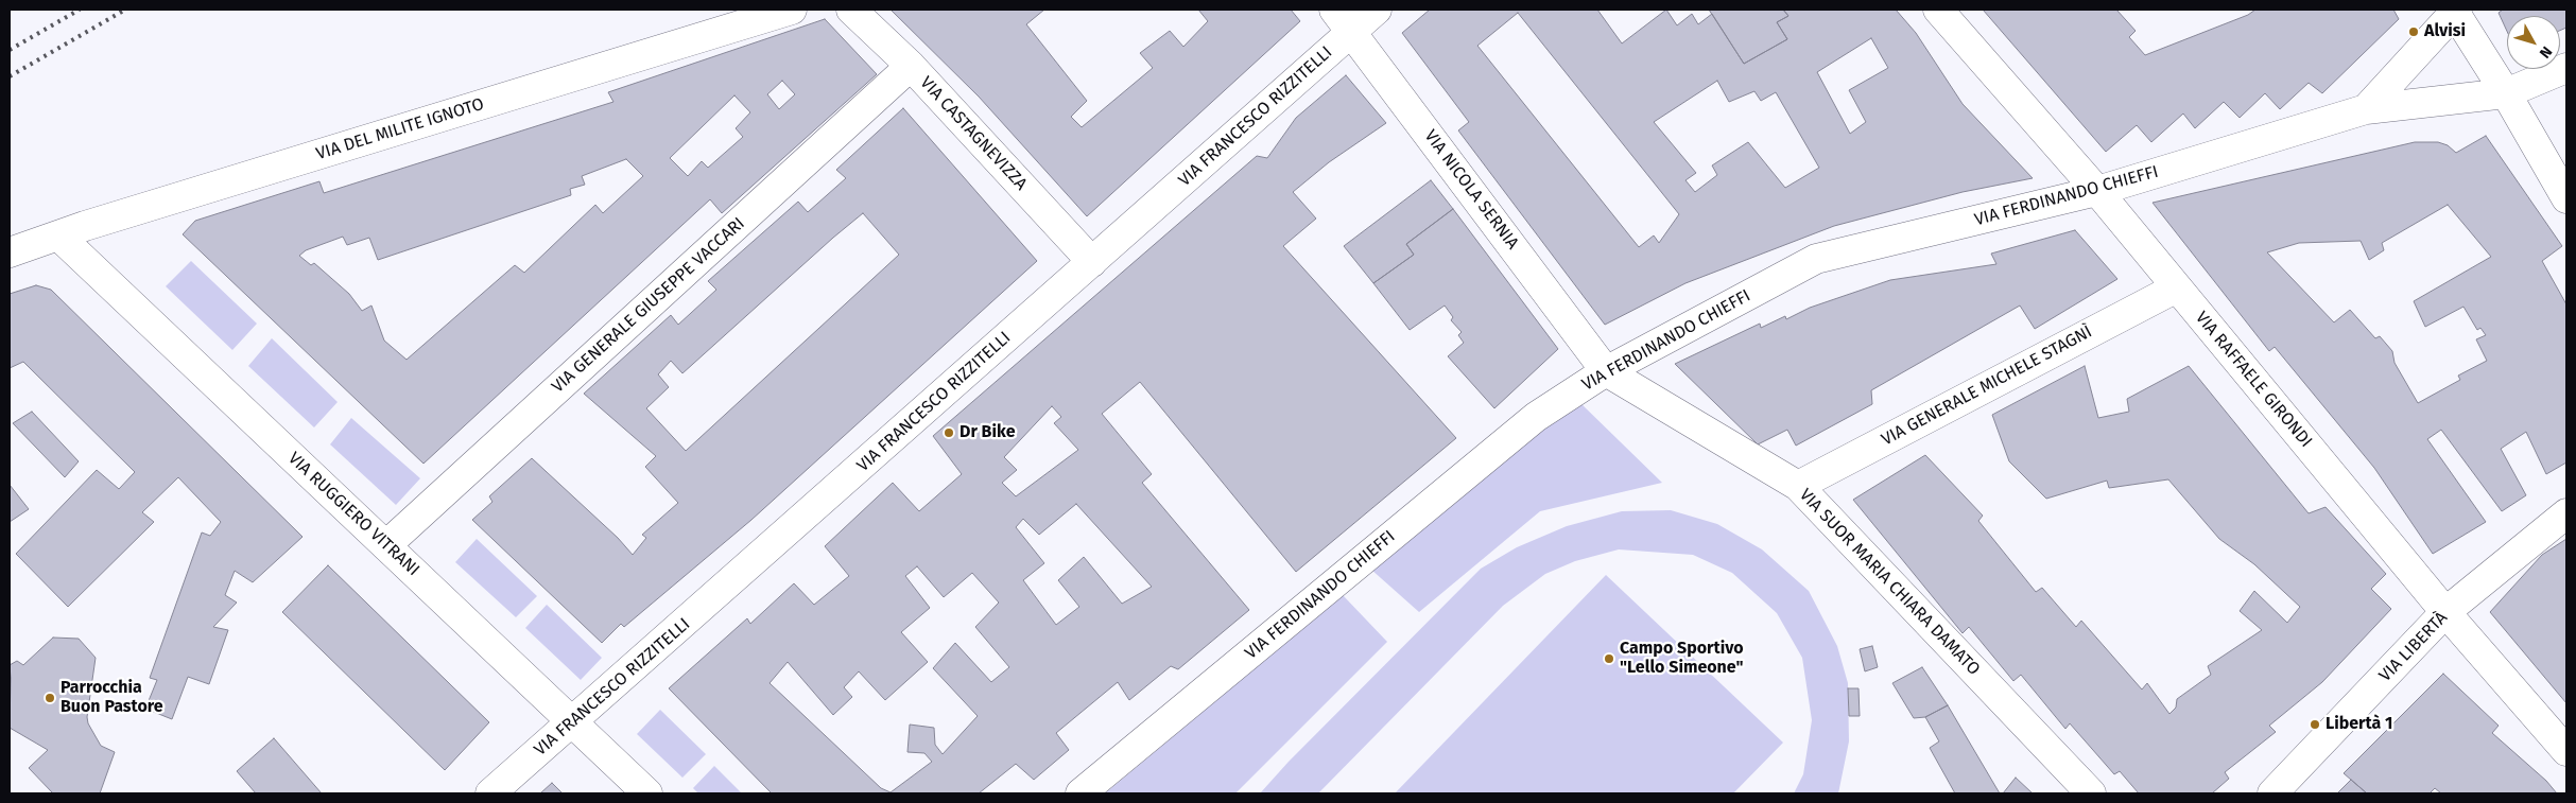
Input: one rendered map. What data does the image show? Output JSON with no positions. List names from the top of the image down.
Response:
{
  "streets": {
    "street": [
      "VIA FRANCESCO RIZZITELLI",
      "VIA DEL MILITE IGNOTO",
      "VIA CASTAGNEVIZZA",
      "VIA NICOLA SERNIA",
      "VIA FERDINANDO CHIEFFI",
      "VIA GENERALE GIUSEPPE VACCARI",
      "VIA RAFFAELE GIRONDI",
      "VIA GENERALE MICHELE STAGNÌ",
      "VIA RUGGIERO VITRANI",
      "VIA SUOR MARIA CHIARA DAMATO",
      "VIA LIBERTÀ"
    ]
  },
  "crossings": [
    ["VIA FRANCESCO RIZZITELLI", "VIA CASTAGNEVIZZA"],
    ["VIA FRANCESCO RIZZITELLI", "VIA NICOLA SERNIA"],
    ["VIA FRANCESCO RIZZITELLI", "VIA RUGGIERO VITRANI"],
    ["VIA DEL MILITE IGNOTO", "VIA RUGGIERO VITRANI"],
    ["VIA CASTAGNEVIZZA", "VIA GENERALE GIUSEPPE VACCARI"],
    ["VIA NICOLA SERNIA", "VIA FERDINANDO CHIEFFI"],
    ["VIA NICOLA SERNIA", "VIA SUOR MARIA CHIARA DAMATO"],
    ["VIA FERDINANDO CHIEFFI", "VIA RAFFAELE GIRONDI"],
    ["VIA FERDINANDO CHIEFFI", "VIA SUOR MARIA CHIARA DAMATO"],
    ["VIA GENERALE GIUSEPPE VACCARI", "VIA RUGGIERO VITRANI"],
    ["VIA RAFFAELE GIRONDI", "VIA GENERALE MICHELE STAGNÌ"],
    ["VIA RAFFAELE GIRONDI", "VIA LIBERTÀ"],
    ["VIA GENERALE MICHELE STAGNÌ", "VIA SUOR MARIA CHIARA DAMATO"]
  ],
  "places": [
    "Alvisi",
    "Dr Bike",
    "Campo Sportivo \"Lello Simeone\"",
    "Parrocchia Buon Pastore",
    "Libertà 1"
  ],
  "north": "bottom right"
}
